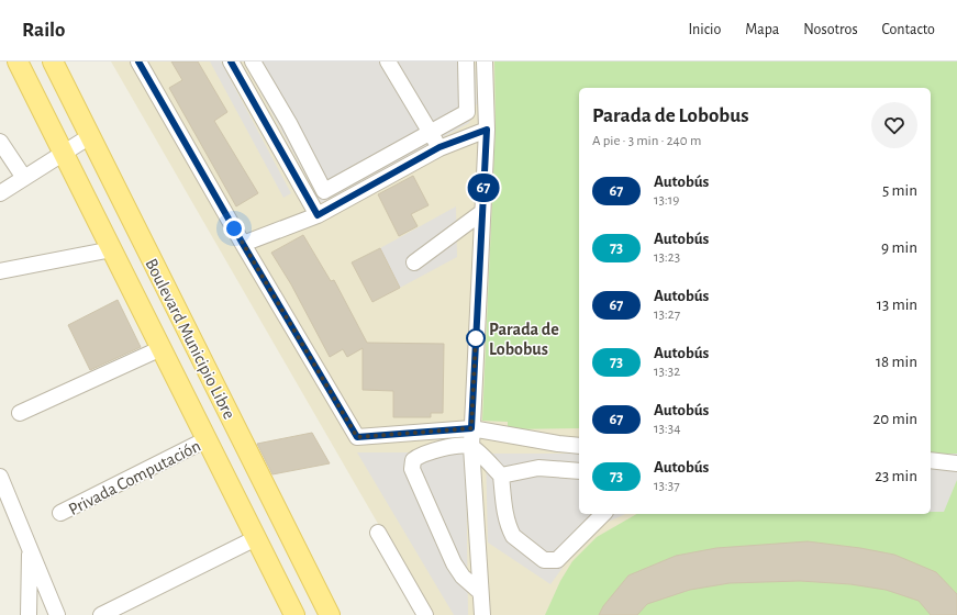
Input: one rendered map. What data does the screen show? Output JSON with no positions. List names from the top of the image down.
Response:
{
  "streets": {
    "main road": ["Boulevard Municipio Libre"],
    "street": ["Privada Computación"]
  },
  "crossings": [
    ["Boulevard Municipio Libre", "Privada Computación"]
  ],
  "places": ["Parada de Lobobus"],
  "lines": ["bus line 67"],
  "page": {
    "header": "Railo",
    "nav": [
      "Inicio",
      "Mapa",
      "Nosotros",
      "Contacto"
    ],
    "on_map": "67",
    "heading": ["Parada de Lobobus", "A pie · 3 min · 240 m"],
    "list": [
      {
        "mark": "67",
        "name": "Autobús",
        "note": "13:19",
        "value": "5 min"
      },
      {
        "mark": "73",
        "name": "Autobús",
        "note": "13:23",
        "value": "9 min"
      },
      {
        "mark": "67",
        "name": "Autobús",
        "note": "13:27",
        "value": "13 min"
      },
      {
        "mark": "73",
        "name": "Autobús",
        "note": "13:32",
        "value": "18 min"
      },
      {
        "mark": "67",
        "name": "Autobús",
        "note": "13:34",
        "value": "20 min"
      },
      {
        "mark": "73",
        "name": "Autobús",
        "note": "13:37",
        "value": "23 min"
      }
    ]
  }
}
